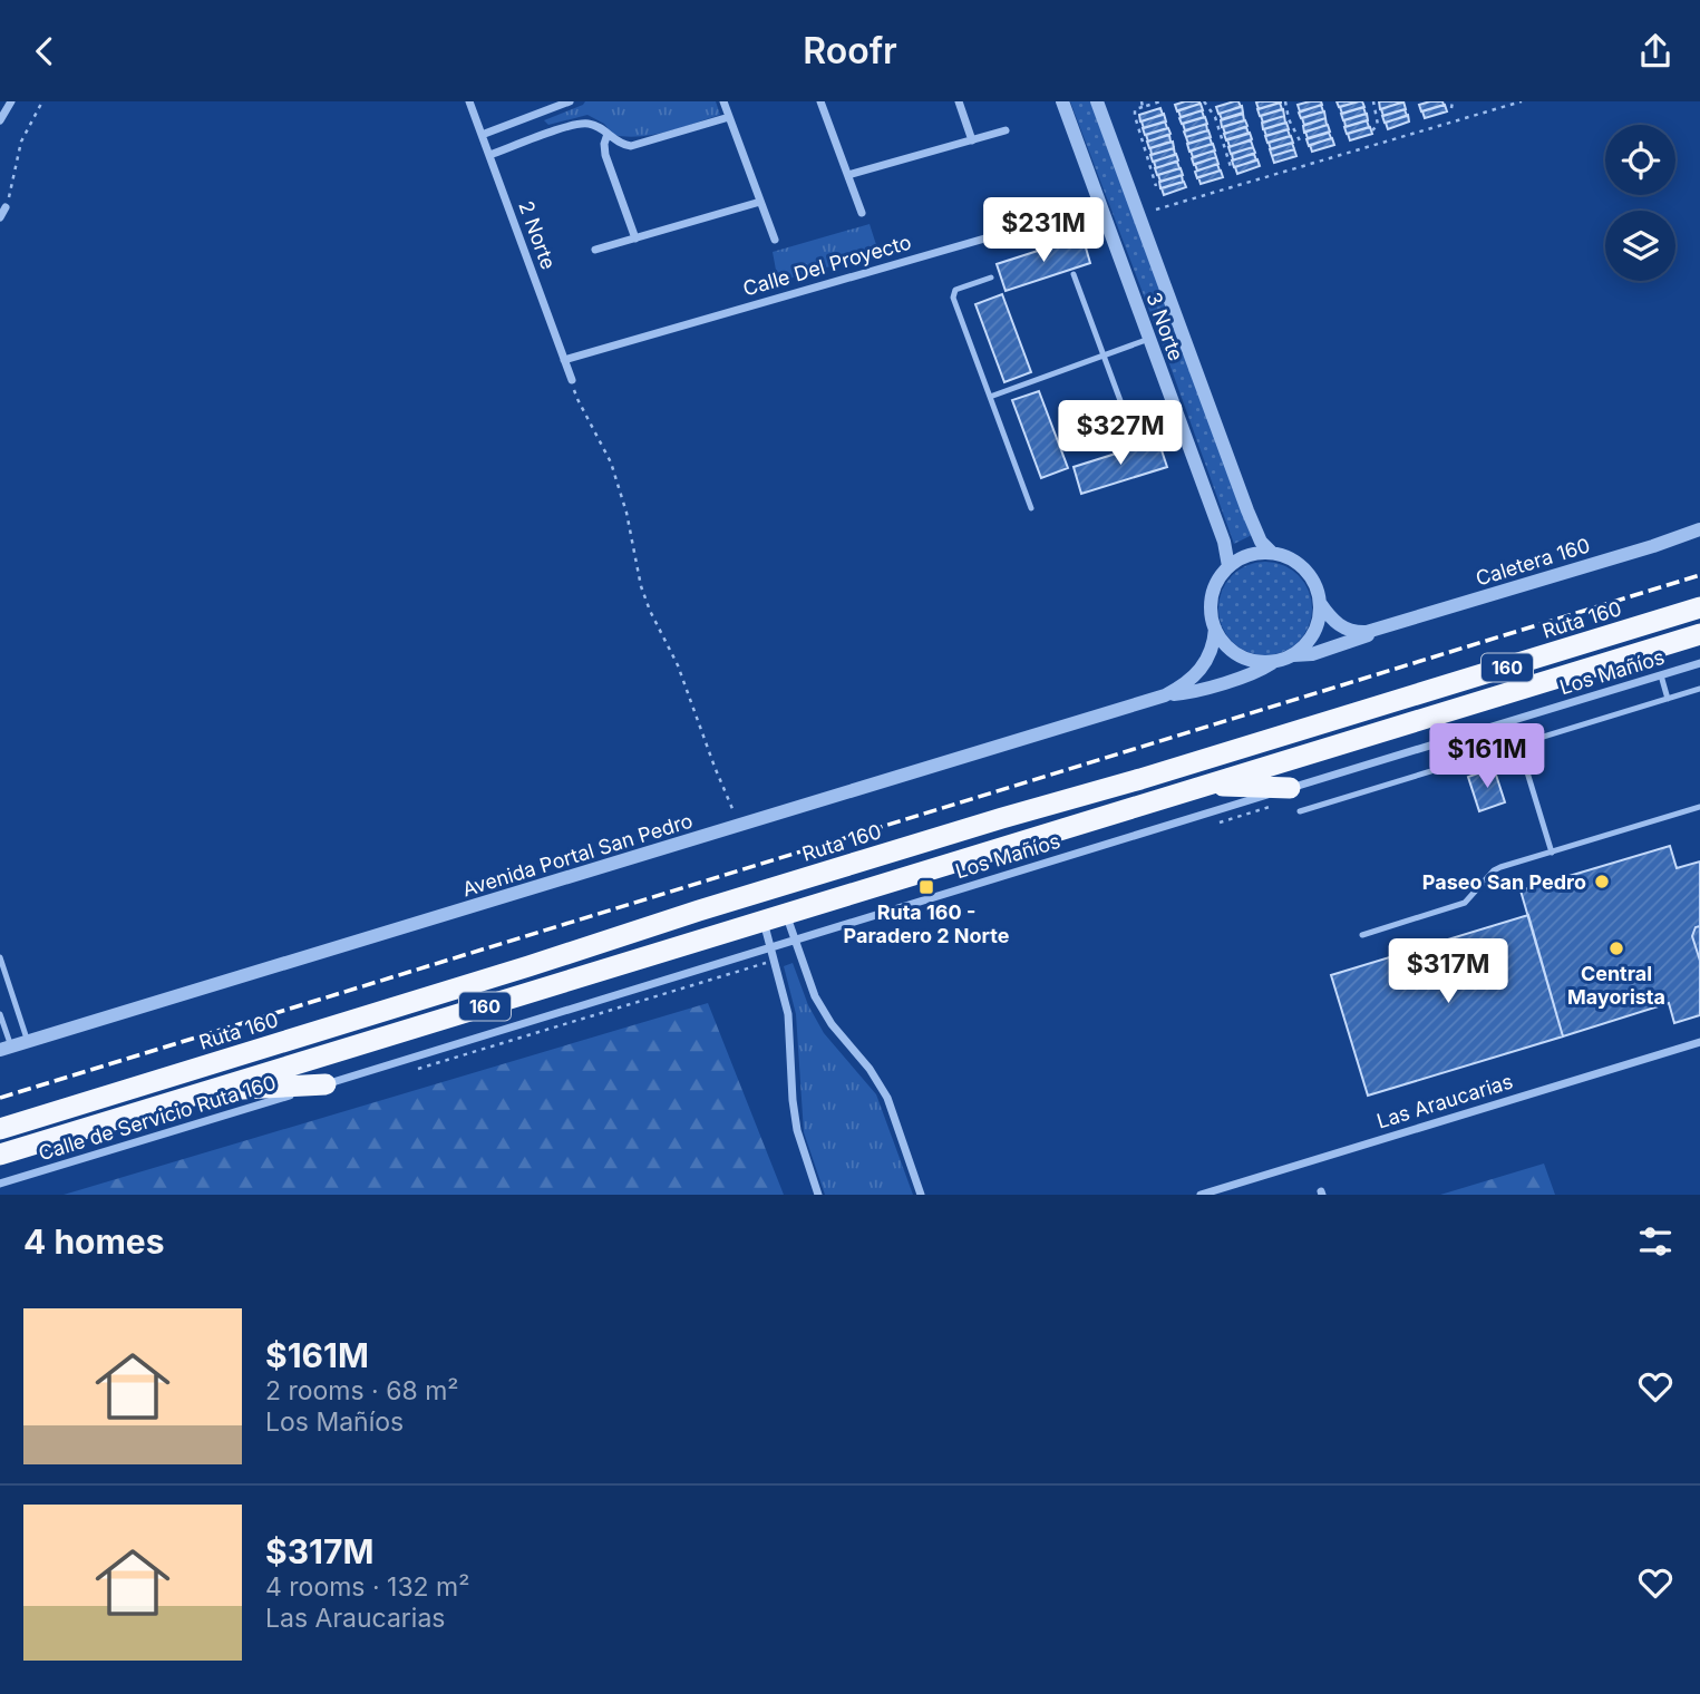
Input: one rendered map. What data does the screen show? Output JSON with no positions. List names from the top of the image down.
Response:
{
  "streets": {
    "highway": ["Ruta 160", "160"],
    "street": [
      "2 Norte",
      "Calle Del Proyecto",
      "3 Norte",
      "Caletera 160",
      "Los Mañíos",
      "Avenida Portal San Pedro",
      "Las Araucarias",
      "Calle de Servicio Ruta 160"
    ]
  },
  "crossings": [
    ["2 Norte", "Calle Del Proyecto"],
    ["Calle Del Proyecto", "3 Norte"],
    ["3 Norte", "Caletera 160"],
    ["3 Norte", "Avenida Portal San Pedro"],
    ["Caletera 160", "Avenida Portal San Pedro"],
    ["Los Mañíos", "Calle de Servicio Ruta 160"]
  ],
  "places": {
    "other": ["Paseo San Pedro", "Central Mayorista"],
    "transit": ["Ruta 160 - Paradero 2 Norte"]
  },
  "page": {
    "header": "Roofr",
    "price": [
      "$231M",
      "$327M",
      "$161M",
      "$317M"
    ],
    "heading": "4 homes",
    "list": [
      {
        "name": "$161M",
        "note": "2 rooms · 68 m² · Los Mañíos"
      },
      {
        "name": "$317M",
        "note": "4 rooms · 132 m² · Las Araucarias"
      }
    ]
  }
}
